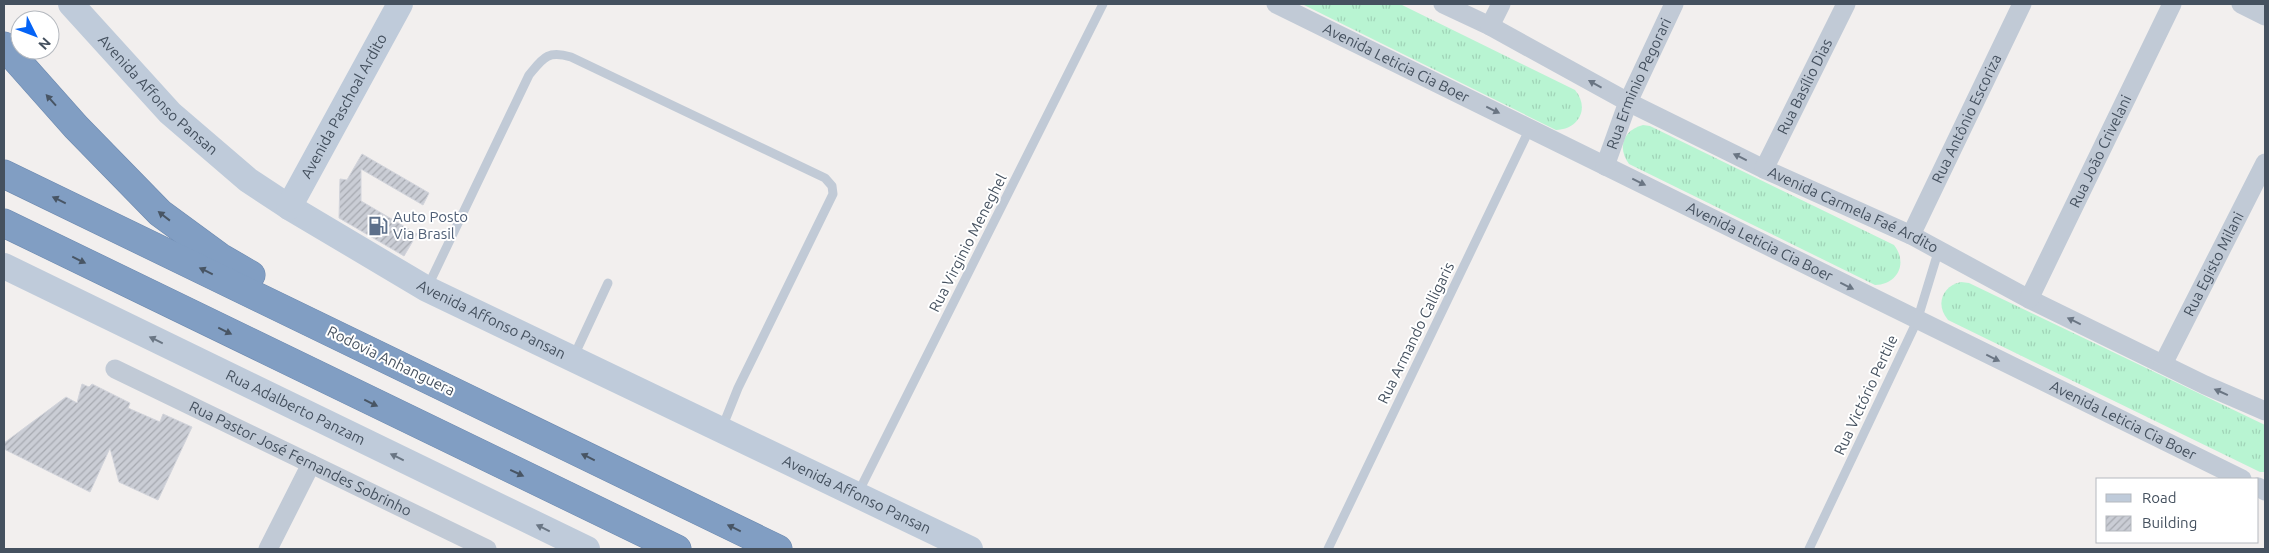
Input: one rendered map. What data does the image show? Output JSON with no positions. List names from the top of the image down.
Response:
{
  "streets": {
    "highway": ["Rodovia Anhanguera"],
    "main road": ["Avenida Affonso Pansan", "Avenida Paschoal Ardito", "Rua Adalberto Panzam"],
    "street": [
      "Avenida Leticia Cia Boer",
      "Rua Erminio Pegorari",
      "Rua Basílio Dias",
      "Rua Antônio Escoriza",
      "Rua João Crivelani",
      "Avenida Carmela Faé Ardito",
      "Rua Egisto Milani",
      "Rua Pastor José Fernandes Sobrinho"
    ],
    "lane": ["Rua Virginio Meneghel", "Rua Armando Calligaris", "Rua Victório Pertile"]
  },
  "crossings": [
    ["Avenida Leticia Cia Boer", "Rua Erminio Pegorari"],
    ["Avenida Leticia Cia Boer", "Rua Armando Calligaris"],
    ["Avenida Leticia Cia Boer", "Rua Victório Pertile"],
    ["Rua Erminio Pegorari", "Avenida Carmela Faé Ardito"],
    ["Rua Basílio Dias", "Avenida Carmela Faé Ardito"],
    ["Avenida Affonso Pansan", "Avenida Paschoal Ardito"],
    ["Avenida Affonso Pansan", "Rua Virginio Meneghel"],
    ["Rua Antônio Escoriza", "Avenida Carmela Faé Ardito"],
    ["Rua João Crivelani", "Avenida Carmela Faé Ardito"],
    ["Avenida Carmela Faé Ardito", "Rua Egisto Milani"],
    ["Avenida Carmela Faé Ardito", "Rua Victório Pertile"]
  ],
  "one_way": ["Avenida Leticia Cia Boer", "Avenida Carmela Faé Ardito", "Rua Adalberto Panzam"],
  "places": {
    "fuel station": ["Auto Posto Via Brasil"]
  },
  "legend": ["Road", "Building"],
  "north": "bottom right"
}
